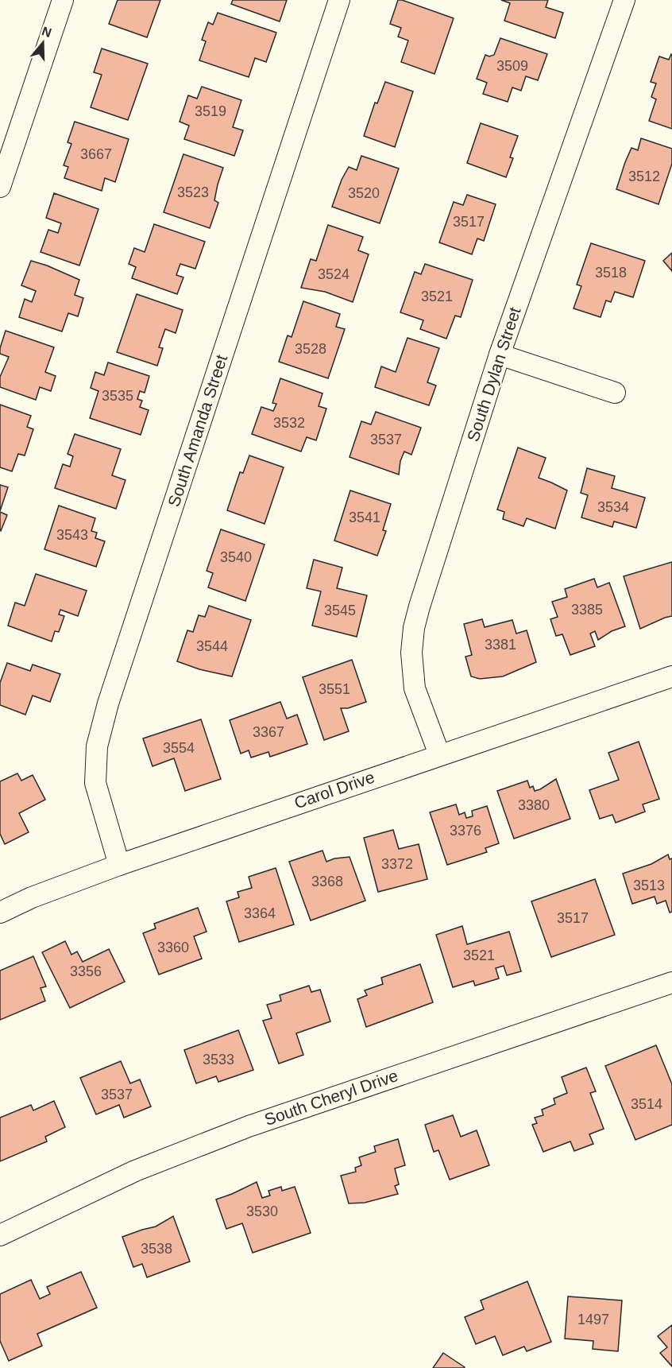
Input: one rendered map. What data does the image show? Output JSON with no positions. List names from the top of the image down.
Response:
{
  "streets": {
    "street": [
      "South Dylan Street",
      "South Amanda Street",
      "Carol Drive",
      "South Cheryl Drive"
    ]
  },
  "crossings": [
    ["South Dylan Street", "Carol Drive"],
    ["South Amanda Street", "Carol Drive"]
  ],
  "house_numbers": [
    "3509",
    "3519",
    "3667",
    "3512",
    "3523",
    "3520",
    "3517",
    "3518",
    "3524",
    "3521",
    "3528",
    "3535",
    "3532",
    "3537",
    "3534",
    "3541",
    "3543",
    "3540",
    "3385",
    "3545",
    "3381",
    "3544",
    "3551",
    "3367",
    "3554",
    "3380",
    "3376",
    "3372",
    "3368",
    "3513",
    "3364",
    "3517",
    "3360",
    "3521",
    "3356",
    "3533",
    "3537",
    "3514",
    "3530",
    "3538",
    "1497"
  ],
  "north": "top"
}
